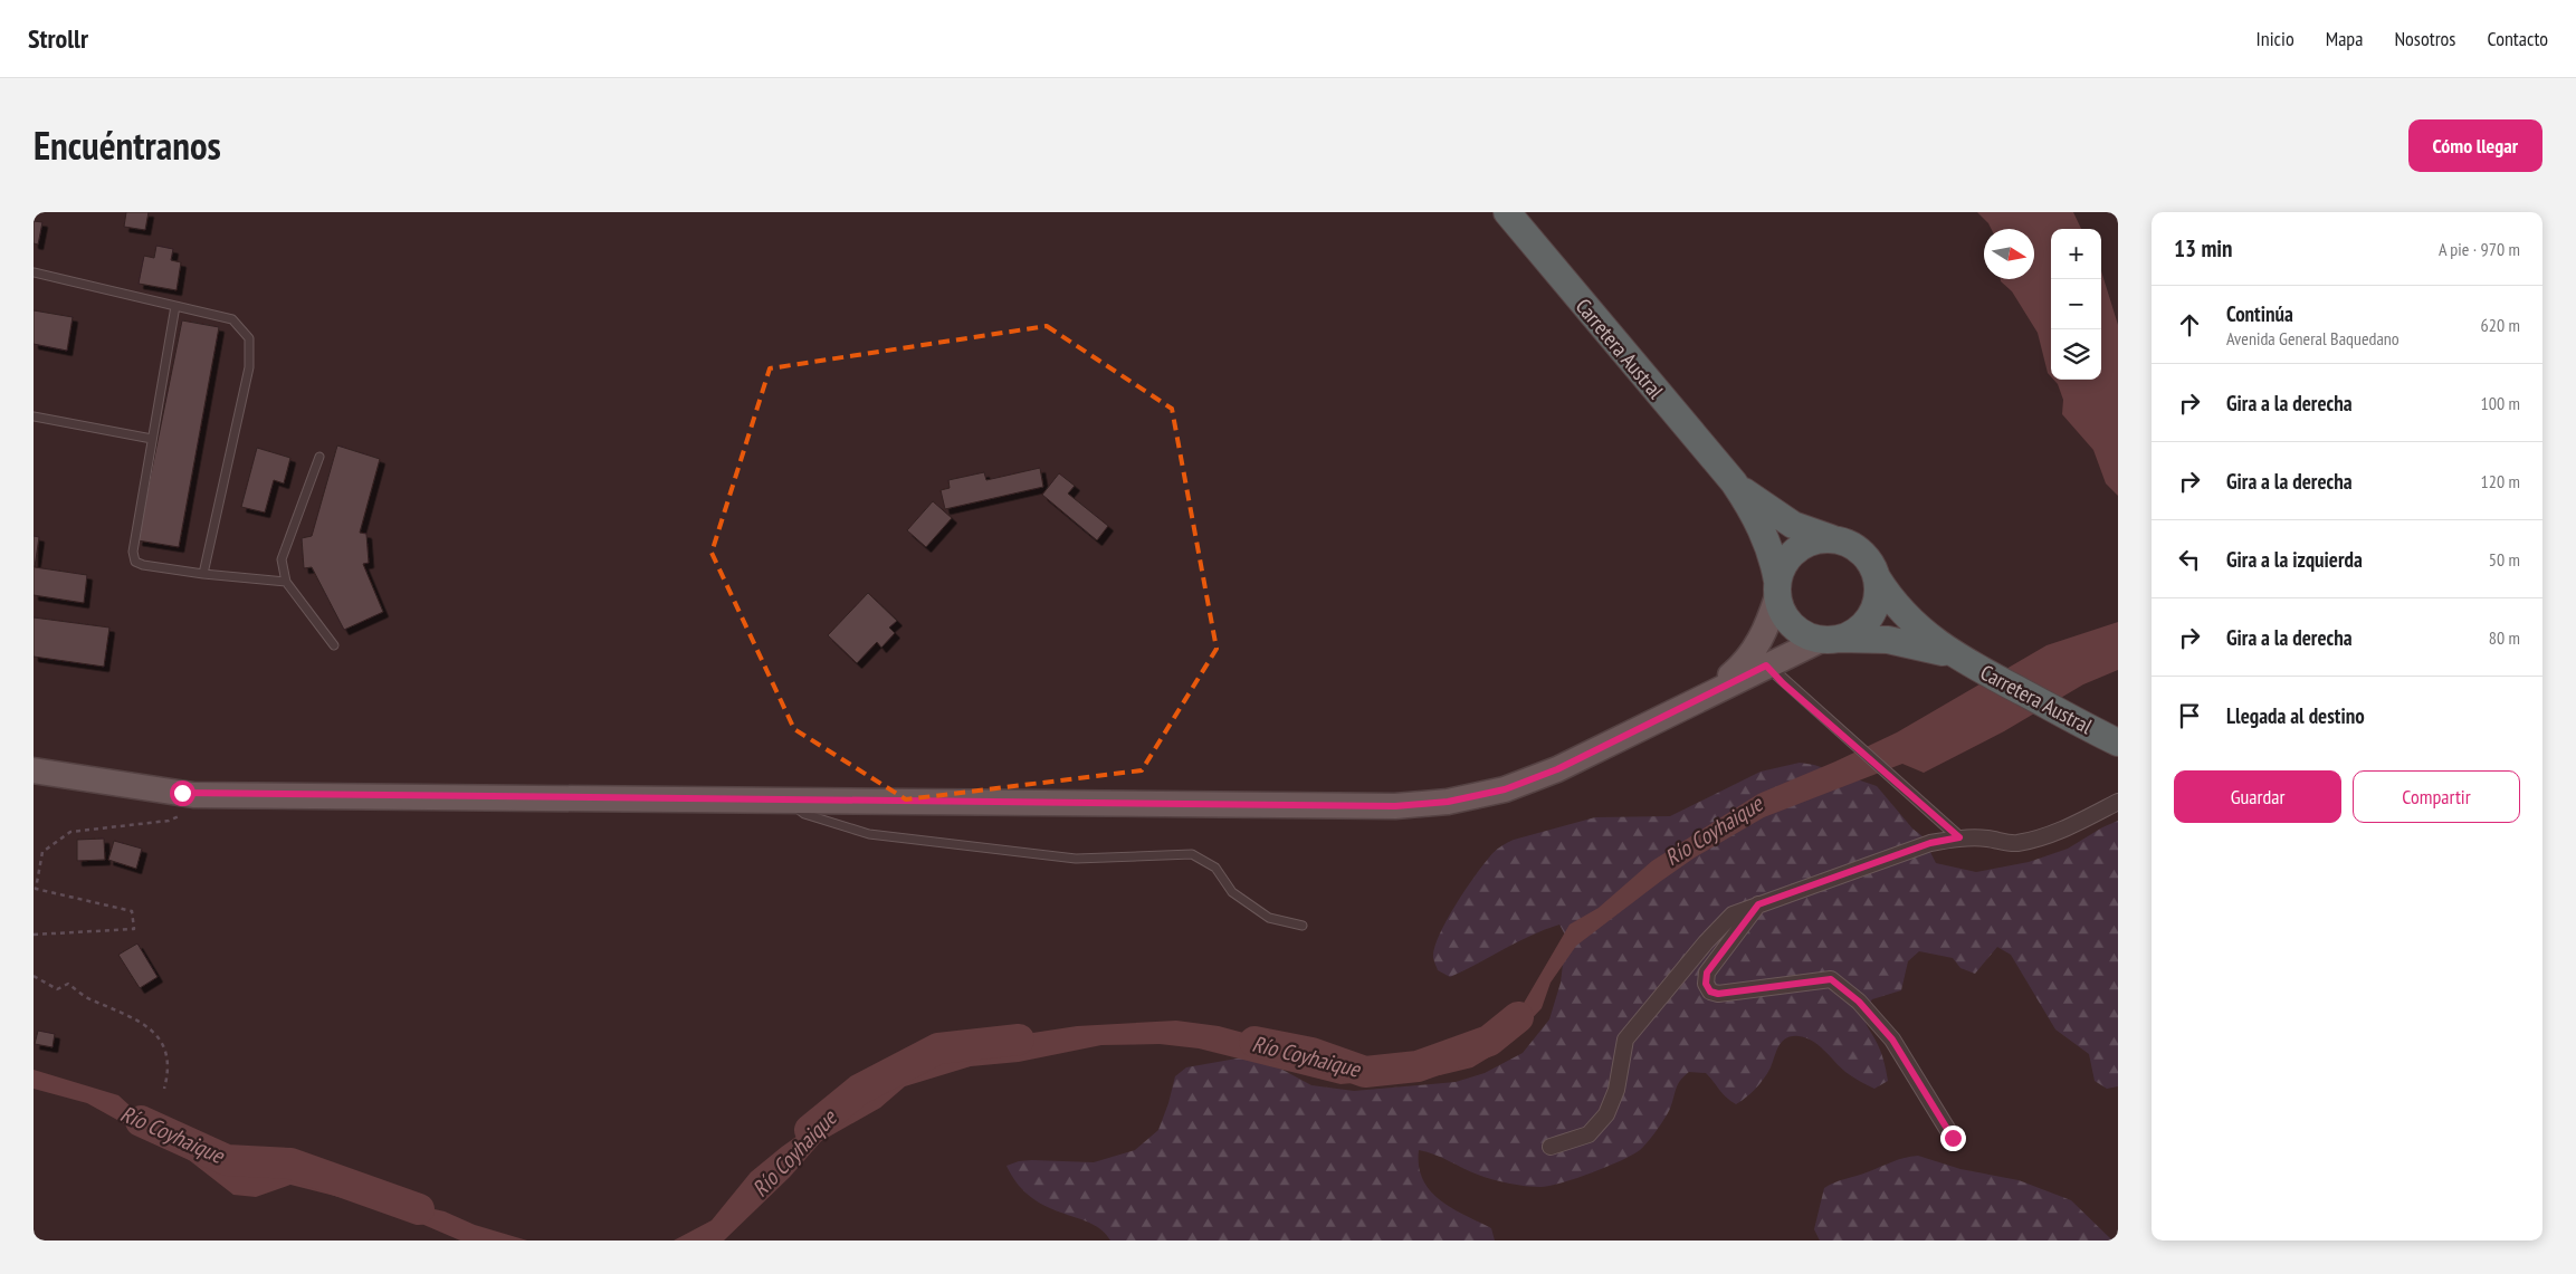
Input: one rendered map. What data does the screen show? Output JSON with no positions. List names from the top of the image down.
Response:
{
  "streets": {
    "highway": ["Carretera Austral"]
  },
  "water": ["Río Coyhaique"],
  "north": "right",
  "page": {
    "header": "Strollr",
    "nav": [
      "Inicio",
      "Mapa",
      "Nosotros",
      "Contacto"
    ],
    "title": "Encuéntranos",
    "buttons": [
      "Cómo llegar",
      ["Guardar", "Compartir"]
    ],
    "heading": ["13 min", "A pie · 970 m"],
    "map_buttons": ["+", "−"],
    "list": [
      ["Continúa", "Avenida General Baquedano", "620 m"],
      ["Gira a la derecha", "100 m"],
      ["Gira a la derecha", "120 m"],
      ["Gira a la izquierda", "50 m"],
      ["Gira a la derecha", "80 m"],
      "Llegada al destino"
    ]
  }
}
